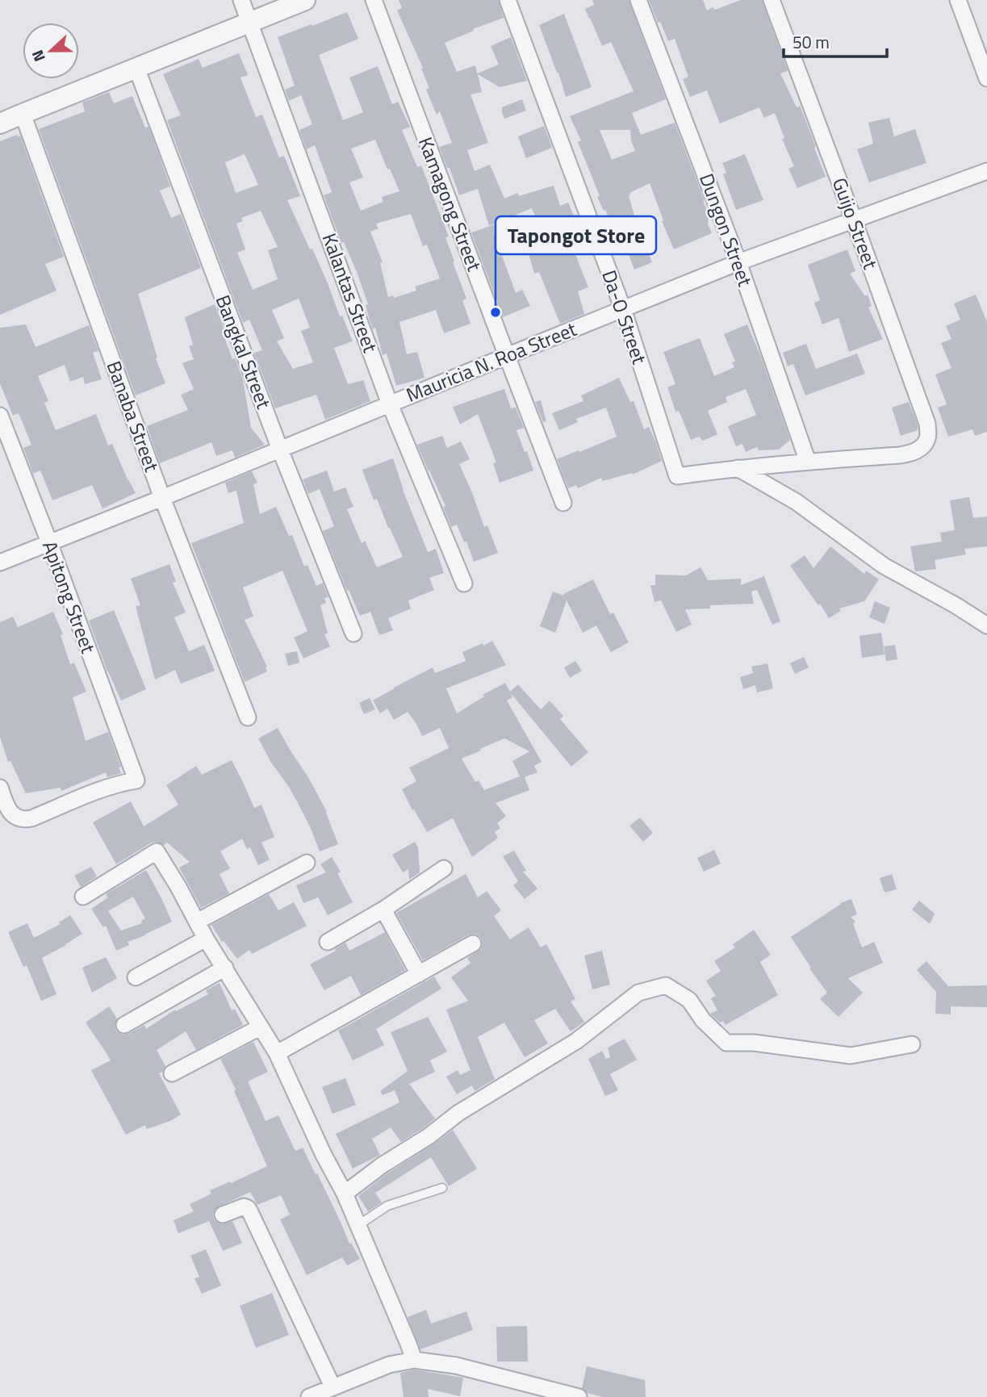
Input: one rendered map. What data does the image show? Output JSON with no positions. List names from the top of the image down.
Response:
{
  "streets": {
    "street": [
      "Kamagong Street",
      "Guijo Street",
      "Dungon Street",
      "Kalantas Street",
      "Da-O Street",
      "Bangkal Street",
      "Mauricia N. Roa Street",
      "Banaba Street",
      "Apitong Street"
    ]
  },
  "crossings": [
    ["Kamagong Street", "Mauricia N. Roa Street"],
    ["Guijo Street", "Dungon Street"],
    ["Guijo Street", "Mauricia N. Roa Street"],
    ["Dungon Street", "Mauricia N. Roa Street"],
    ["Kalantas Street", "Mauricia N. Roa Street"],
    ["Da-O Street", "Mauricia N. Roa Street"],
    ["Bangkal Street", "Mauricia N. Roa Street"],
    ["Mauricia N. Roa Street", "Banaba Street"],
    ["Mauricia N. Roa Street", "Apitong Street"]
  ],
  "places": ["Tapongot Store"],
  "scale_bar": "50 m",
  "north": "left"
}
